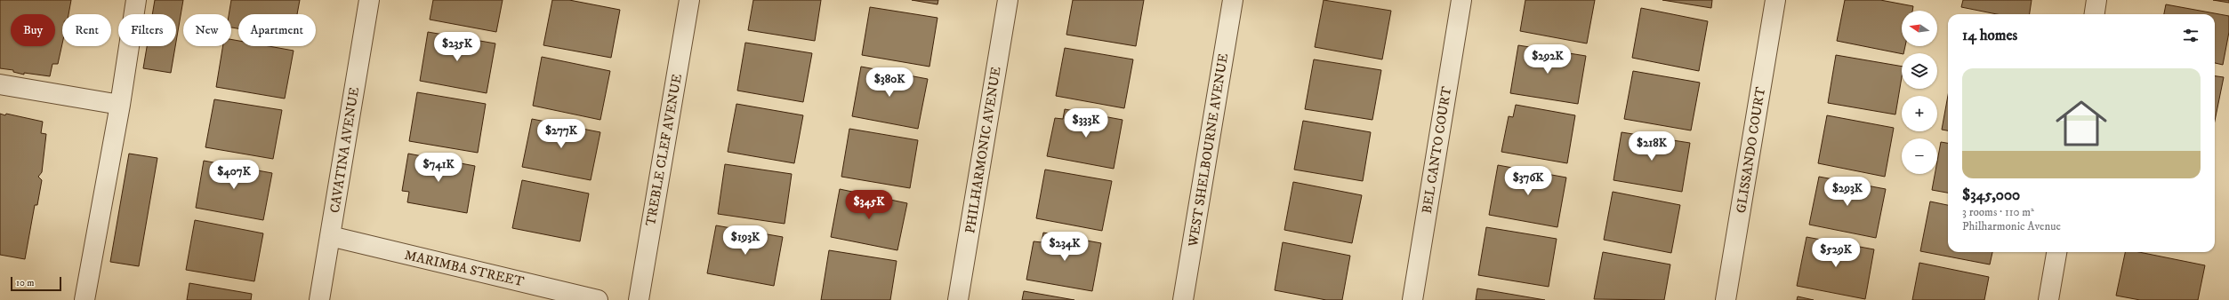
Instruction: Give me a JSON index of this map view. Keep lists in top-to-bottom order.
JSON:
{
  "streets": {
    "street": [
      "CAVATINA AVENUE",
      "TREBLE CLEF AVENUE",
      "PHILHARMONIC AVENUE",
      "WEST SHELBOURNE AVENUE",
      "BEL CANTO COURT",
      "GLISSANDO COURT",
      "MARIMBA STREET"
    ]
  },
  "crossings": [
    ["CAVATINA AVENUE", "MARIMBA STREET"]
  ],
  "scale_bar": "10 m",
  "north": "left",
  "page": {
    "map_buttons": ["+", "−"],
    "chip": [
      "Buy",
      "Rent",
      "Filters",
      "New",
      "Apartment"
    ],
    "heading": "14 homes",
    "price": [
      "$235K",
      "$292K",
      "$380K",
      "$333K",
      "$277K",
      "$218K",
      "$741K",
      "$407K",
      "$376K",
      "$293K",
      "$345K",
      "$193K",
      "$234K",
      "$529K"
    ],
    "list": [
      {
        "name": "$345,000",
        "note": "3 rooms · 110 m² · Philharmonic Avenue"
      }
    ],
    "scale": "10 m"
  }
}
